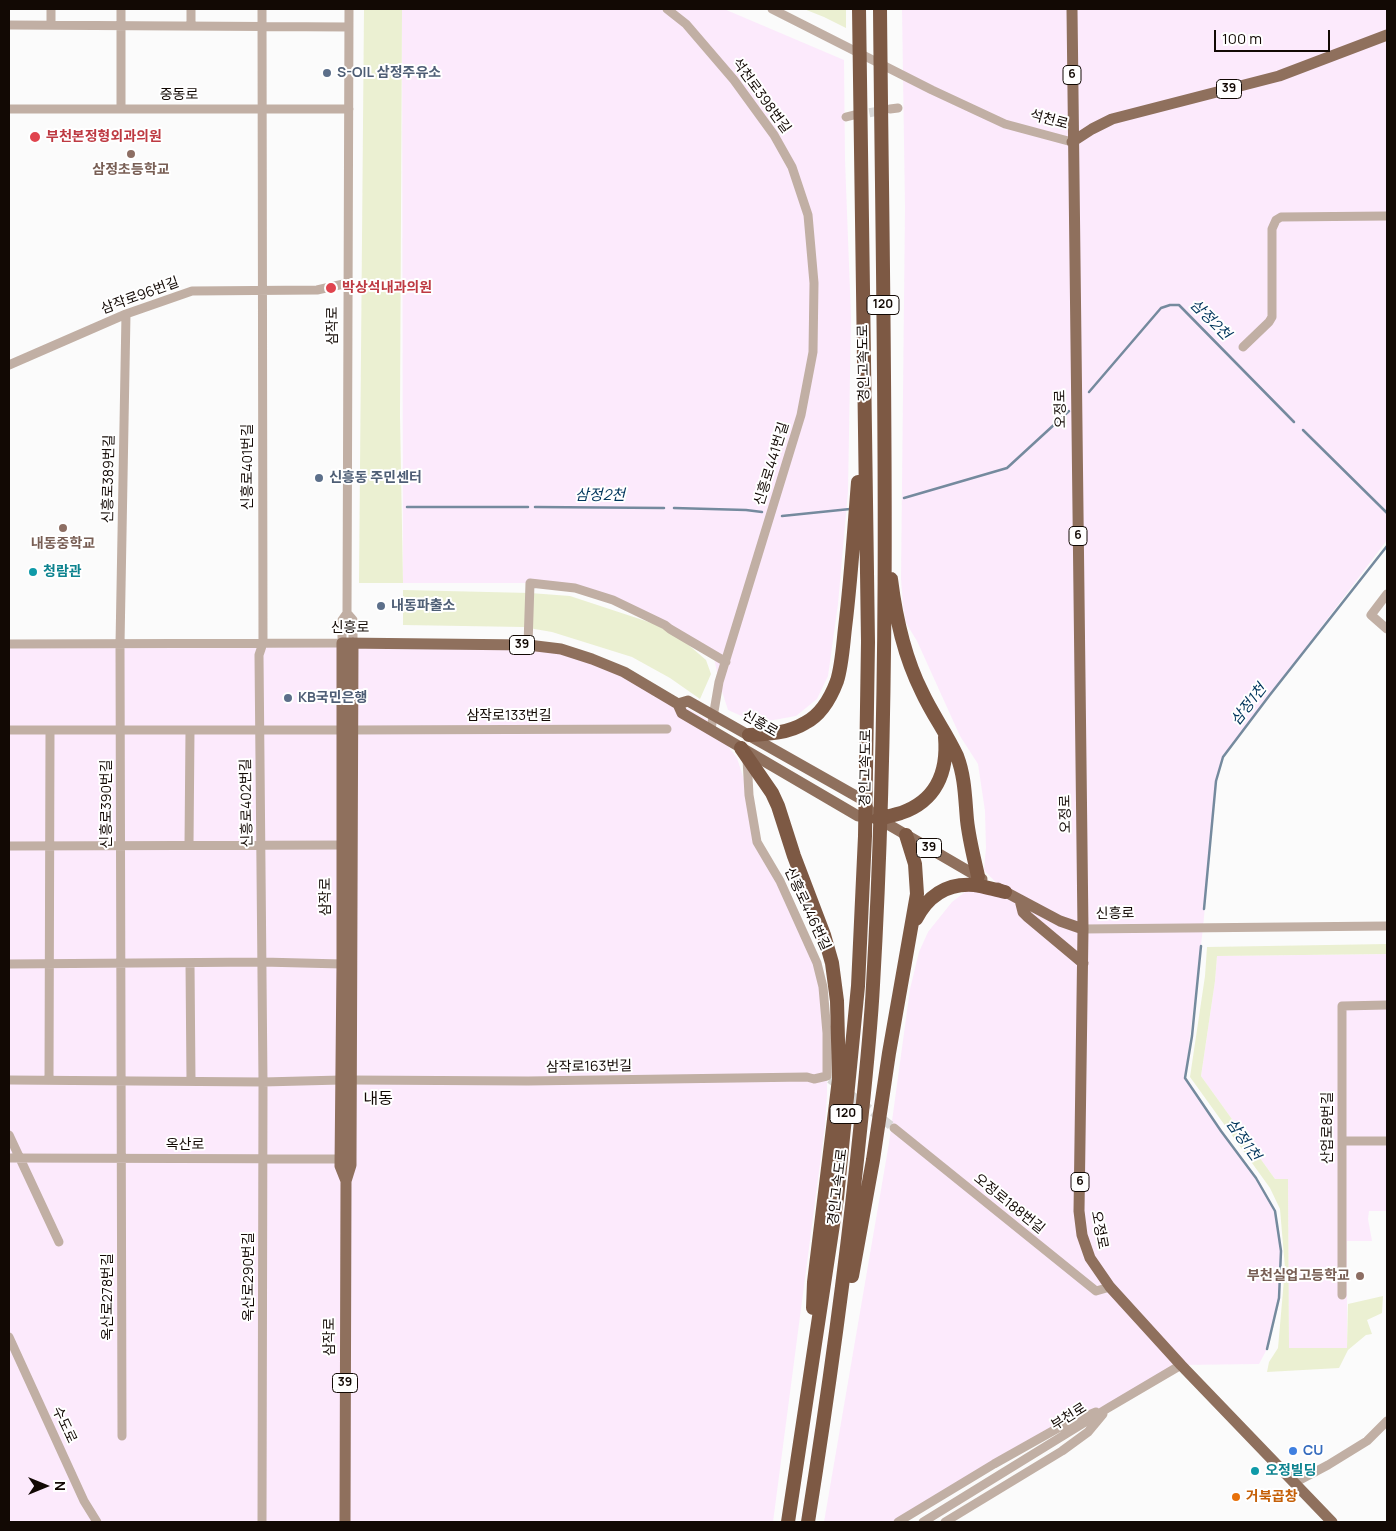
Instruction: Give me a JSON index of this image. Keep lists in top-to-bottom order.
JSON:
{
  "streets": {
    "highway": ["120", "경인고속도로"],
    "main road": [
      "6",
      "39",
      "석천로",
      "삼작로",
      "오정로",
      "신흥로"
    ],
    "street": [
      "중동로",
      "석천로398번길",
      "삼작로96번길",
      "신흥로441번길",
      "신흥로401번길",
      "신흥로389번길",
      "삼작로133번길",
      "신흥로402번길",
      "신흥로390번길",
      "신흥로446번길",
      "삼작로163번길",
      "산업로8번길",
      "옥산로",
      "오정로188번길",
      "옥산로290번길",
      "옥산로278번길",
      "부천로",
      "수도로"
    ]
  },
  "crossings": [
    ["중동로", "삼작로"],
    ["중동로", "신흥로401번길"],
    ["석천로398번길", "신흥로441번길"],
    ["석천로", "오정로"],
    ["삼작로96번길", "삼작로"],
    ["삼작로96번길", "신흥로401번길"],
    ["삼작로96번길", "신흥로389번길"],
    ["삼작로", "신흥로"],
    ["삼작로", "삼작로133번길"],
    ["삼작로", "삼작로163번길"],
    ["삼작로", "옥산로"],
    ["오정로", "신흥로"],
    ["오정로", "오정로188번길"],
    ["오정로", "부천로"],
    ["신흥로441번길", "신흥로"],
    ["신흥로401번길", "신흥로"],
    ["신흥로401번길", "신흥로402번길"],
    ["신흥로389번길", "신흥로"],
    ["신흥로389번길", "신흥로390번길"],
    ["신흥로", "신흥로402번길"],
    ["신흥로", "신흥로390번길"],
    ["신흥로", "신흥로446번길"],
    ["삼작로133번길", "신흥로402번길"],
    ["삼작로133번길", "신흥로390번길"],
    ["신흥로402번길", "삼작로163번길"],
    ["신흥로402번길", "옥산로290번길"],
    ["신흥로390번길", "삼작로163번길"],
    ["신흥로390번길", "옥산로278번길"],
    ["신흥로446번길", "삼작로163번길"],
    ["삼작로163번길", "옥산로290번길"],
    ["삼작로163번길", "옥산로278번길"],
    ["옥산로", "옥산로290번길"],
    ["옥산로", "옥산로278번길"]
  ],
  "districts": ["내동"],
  "water": ["삼정2천", "삼정1천"],
  "places": [
    "S-OIL 삼정주유소",
    "부천본정형외과의원",
    "삼정초등학교",
    "박상석내과의원",
    "신흥동 주민센터",
    "내동중학교",
    "청람관",
    "내동파출소",
    "KB국민은행",
    "부천실업고등학교",
    "CU",
    "오정빌딩",
    "거북곱창"
  ],
  "scale_bar": "100 m",
  "north": "right"
}
